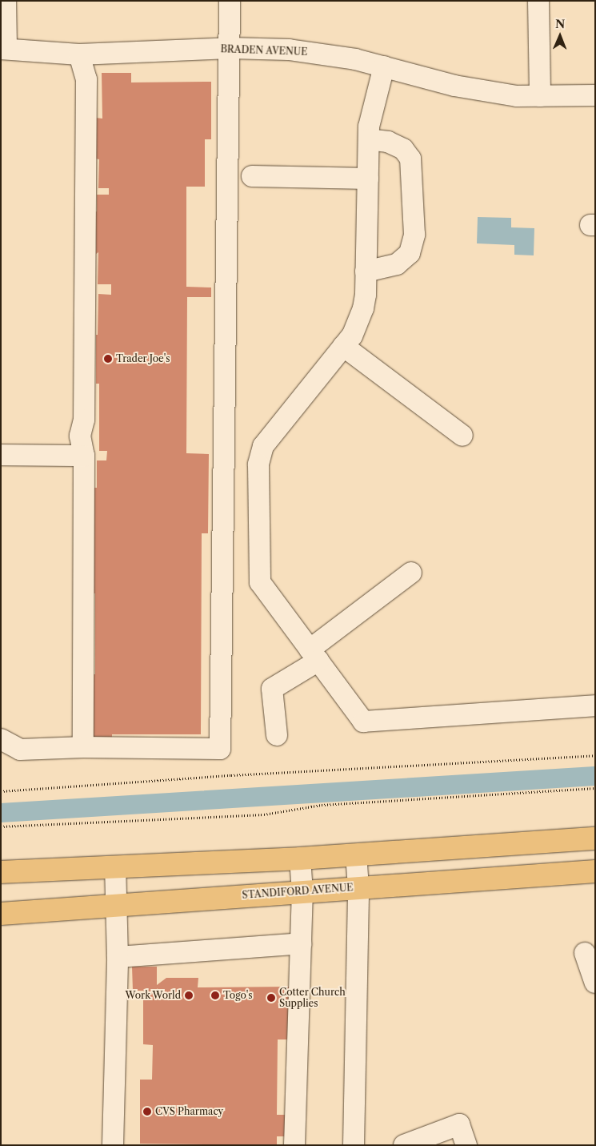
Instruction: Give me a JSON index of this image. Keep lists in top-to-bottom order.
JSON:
{
  "streets": {
    "main road": ["STANDIFORD AVENUE"],
    "street": ["BRADEN AVENUE"]
  },
  "places": [
    "Trader Joe's",
    "Work World",
    "Togo's",
    "Cotter Church Supplies",
    "CVS Pharmacy"
  ],
  "north": "top"
}
